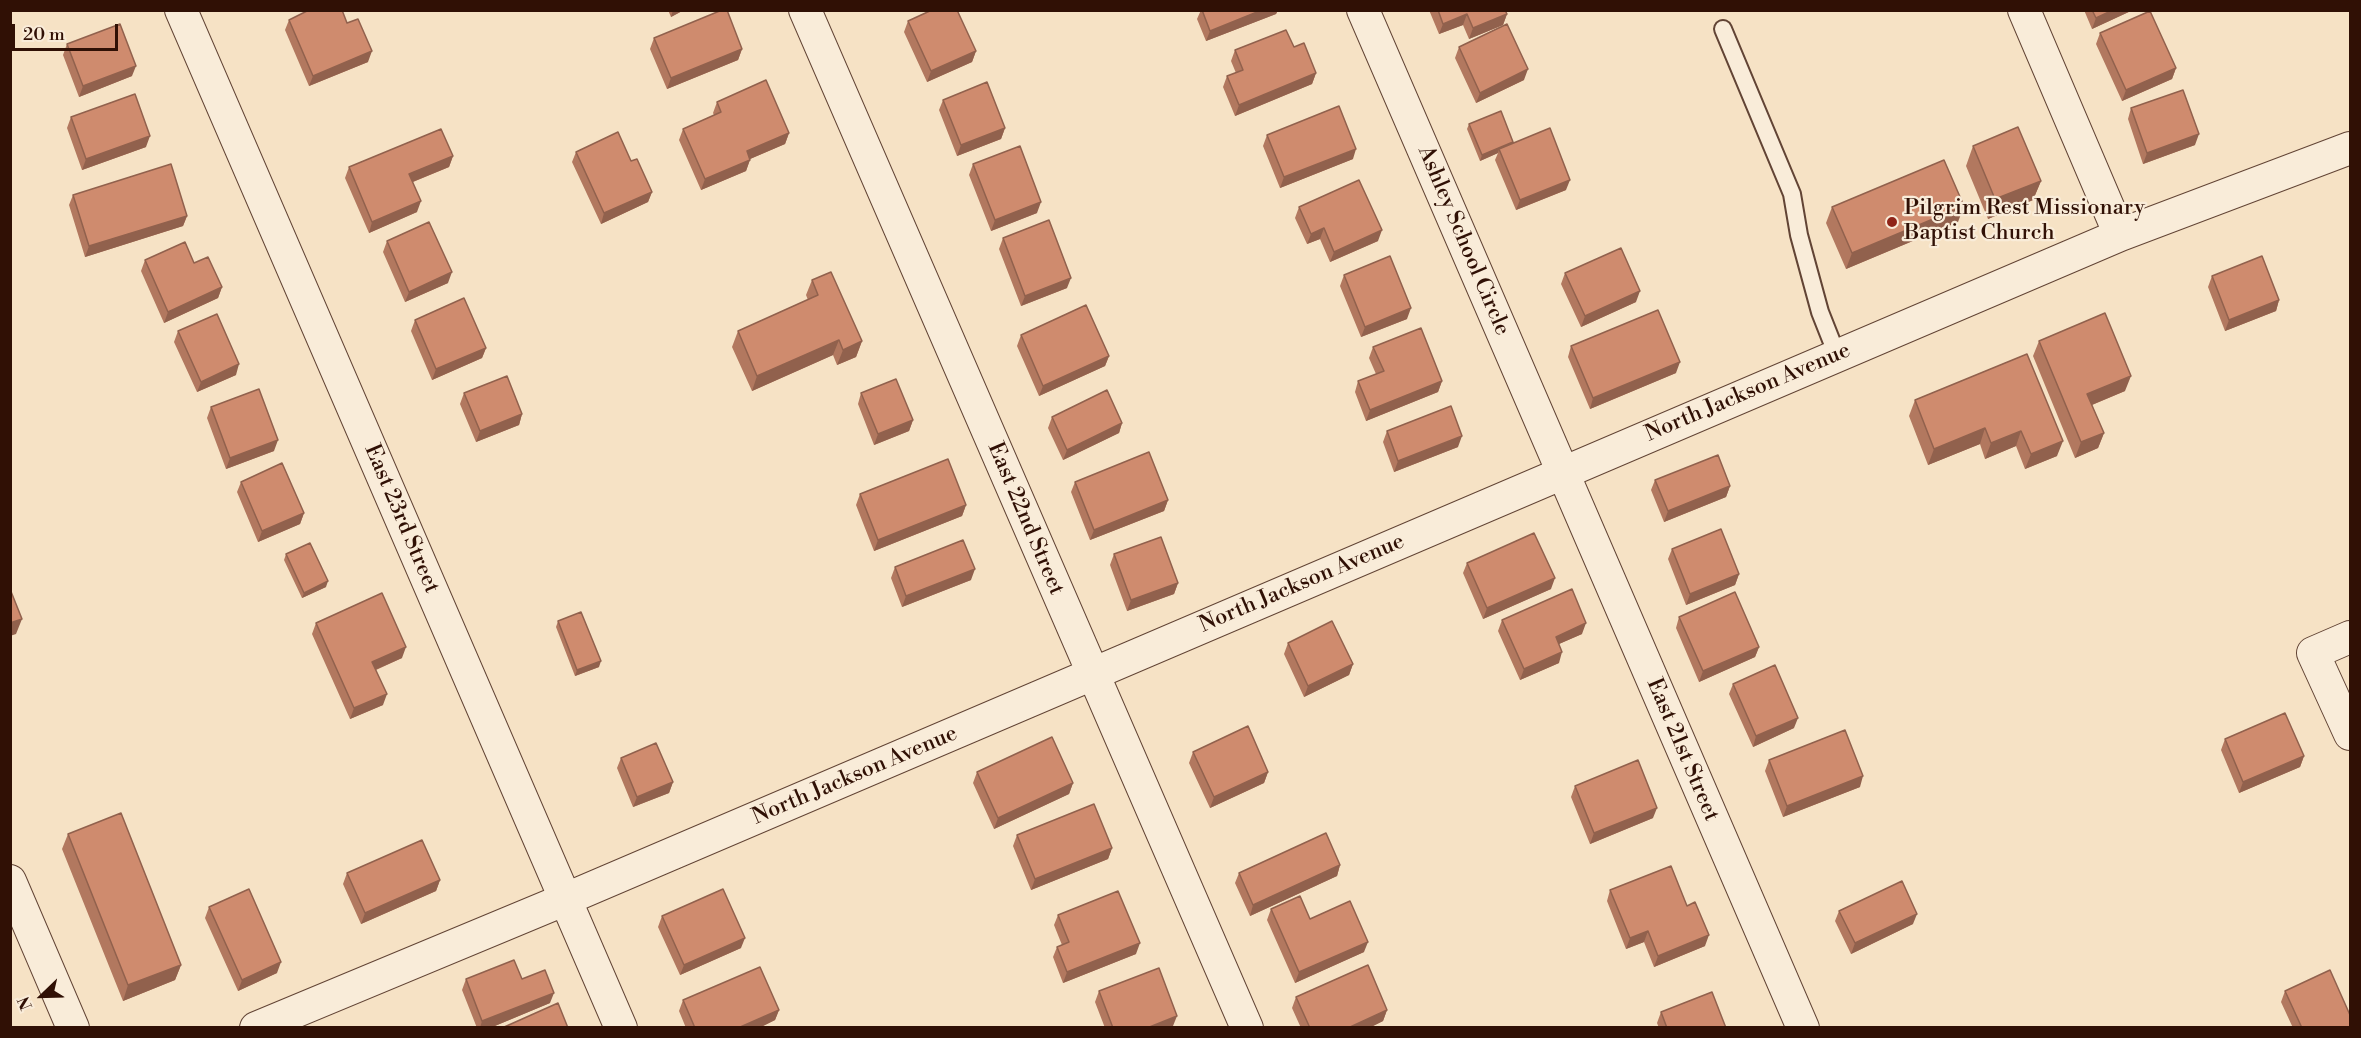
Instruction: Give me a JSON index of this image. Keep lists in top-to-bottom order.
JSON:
{
  "streets": {
    "street": [
      "Ashley School Circle",
      "North Jackson Avenue",
      "East 23rd Street",
      "East 22nd Street",
      "East 21st Street"
    ]
  },
  "crossings": [
    ["Ashley School Circle", "North Jackson Avenue"],
    ["Ashley School Circle", "East 21st Street"],
    ["North Jackson Avenue", "East 23rd Street"],
    ["North Jackson Avenue", "East 22nd Street"],
    ["North Jackson Avenue", "East 21st Street"]
  ],
  "places": ["Pilgrim Rest Missionary Baptist Church"],
  "scale_bar": "20 m",
  "north": "bottom left"
}
